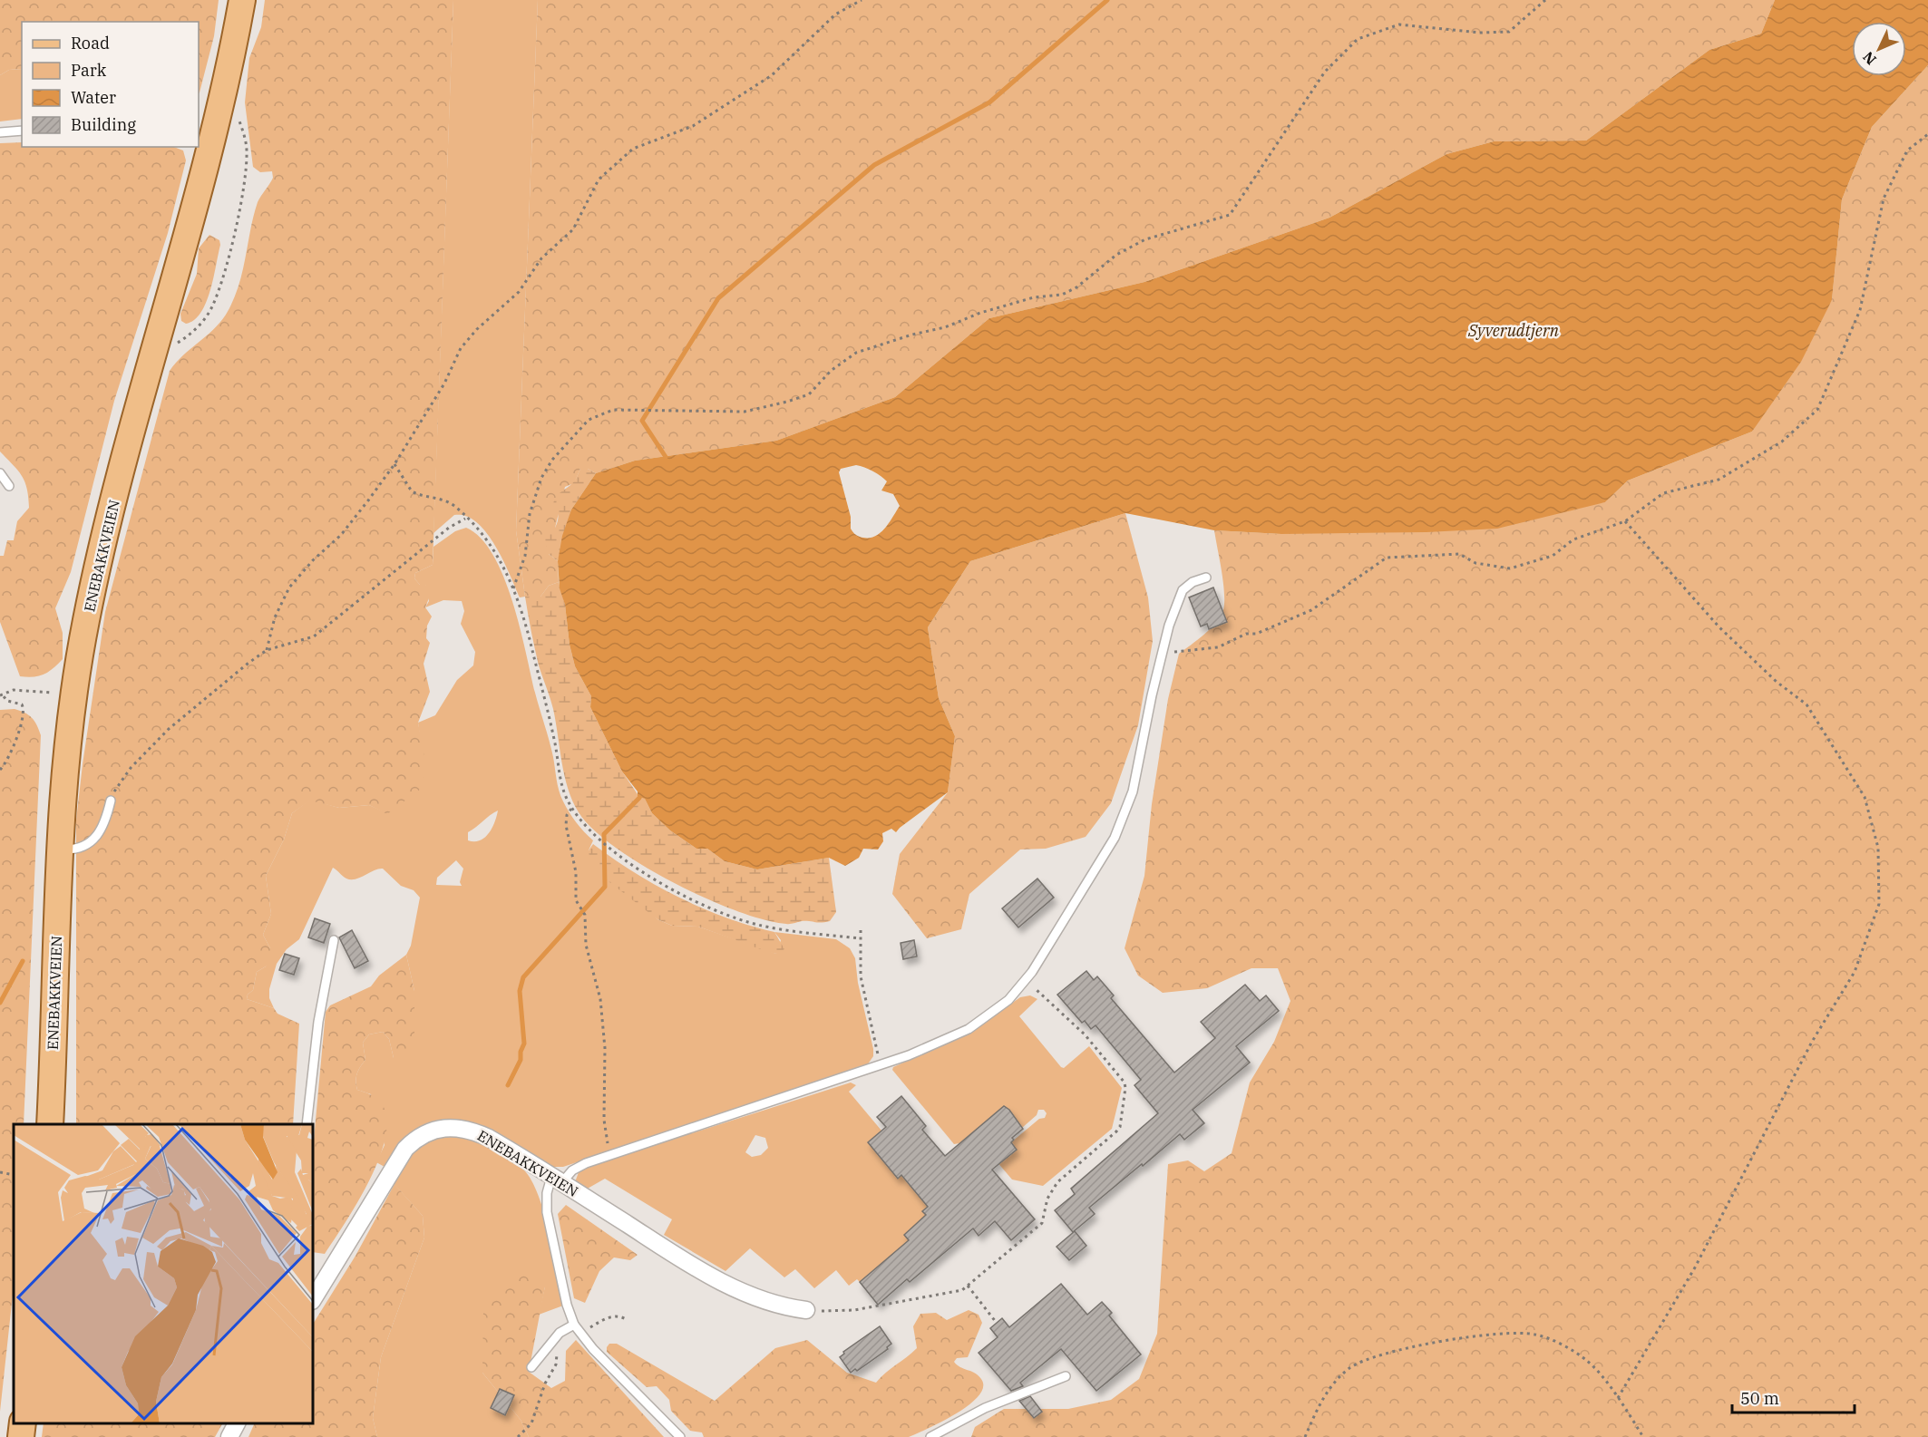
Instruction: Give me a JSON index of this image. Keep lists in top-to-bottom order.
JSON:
{
  "streets": {
    "main road": ["ENEBAKKVEIEN"]
  },
  "water": ["Syverudtjern"],
  "legend": [
    "Road",
    "Park",
    "Water",
    "Building"
  ],
  "scale_bar": "50 m",
  "north": "bottom left"
}
